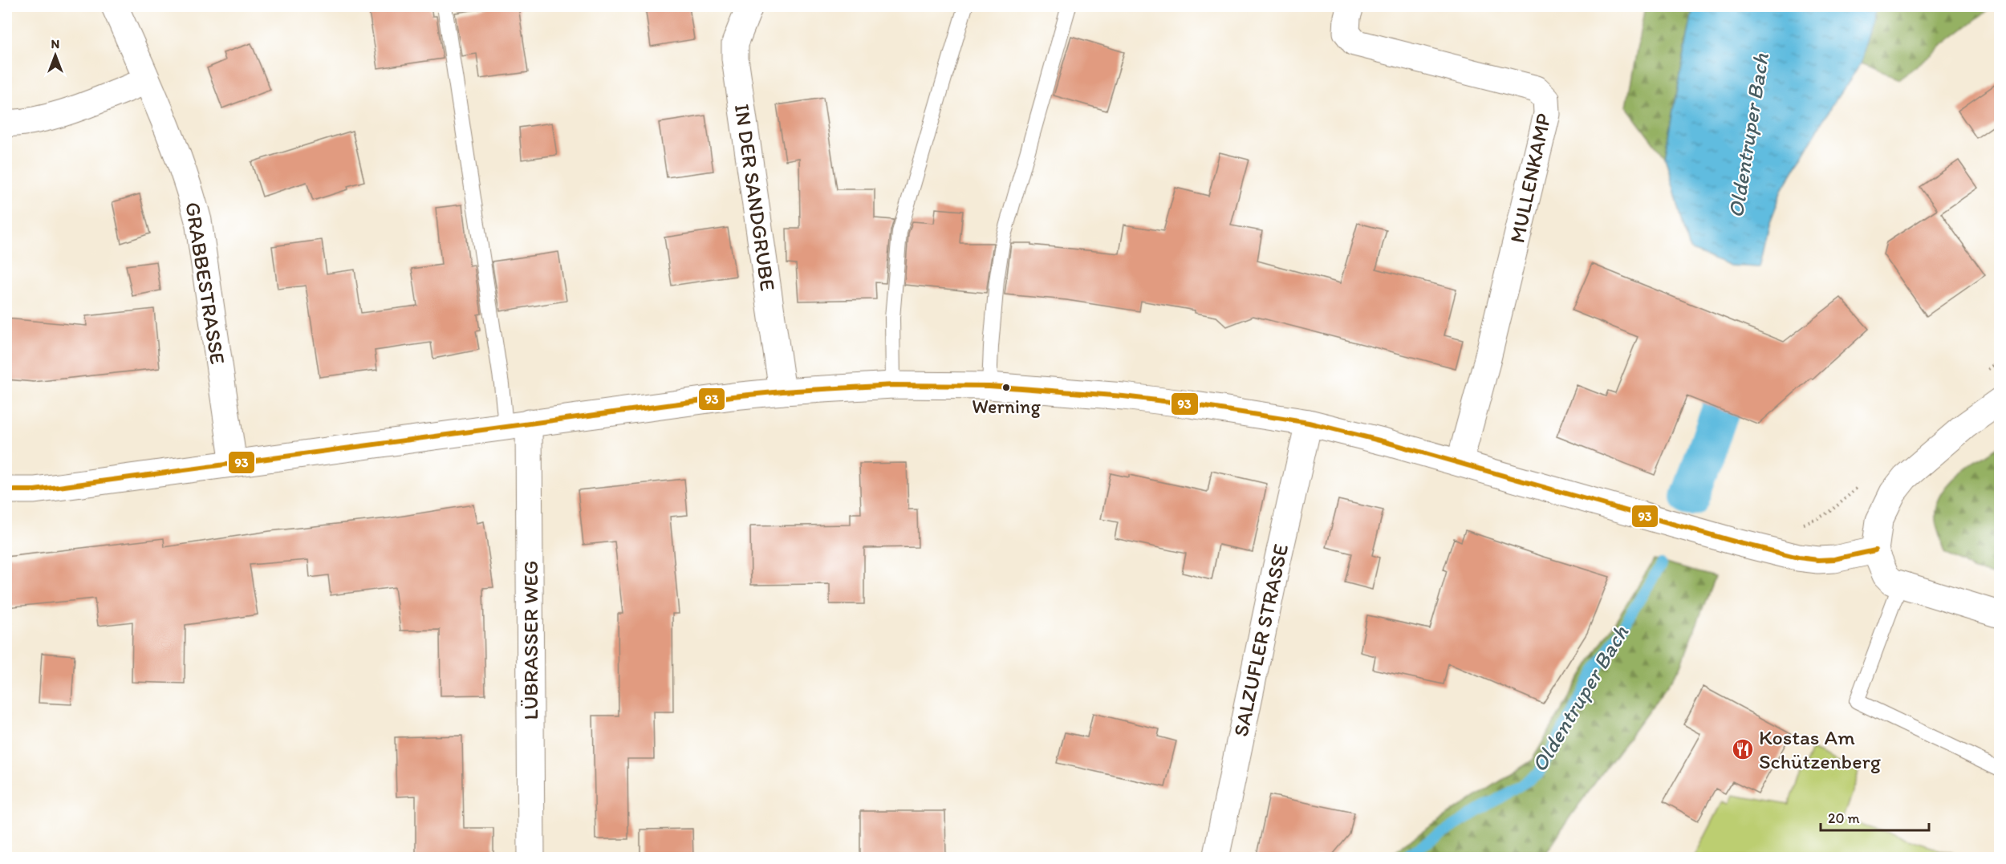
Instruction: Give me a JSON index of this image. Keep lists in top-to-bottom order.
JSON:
{
  "streets": {
    "street": [
      "MULLENKAMP",
      "IN DER SANDGRUBE",
      "GRABBESTRASSE",
      "LÜBRASSER WEG",
      "SALZUFLER STRASSE"
    ]
  },
  "water": ["Oldentruper Bach"],
  "places": {
    "other": ["Werning"],
    "restaurant": ["Kostas Am Schützenberg"]
  },
  "lines": ["transit line 93"],
  "scale_bar": "20 m",
  "north": "top"
}
